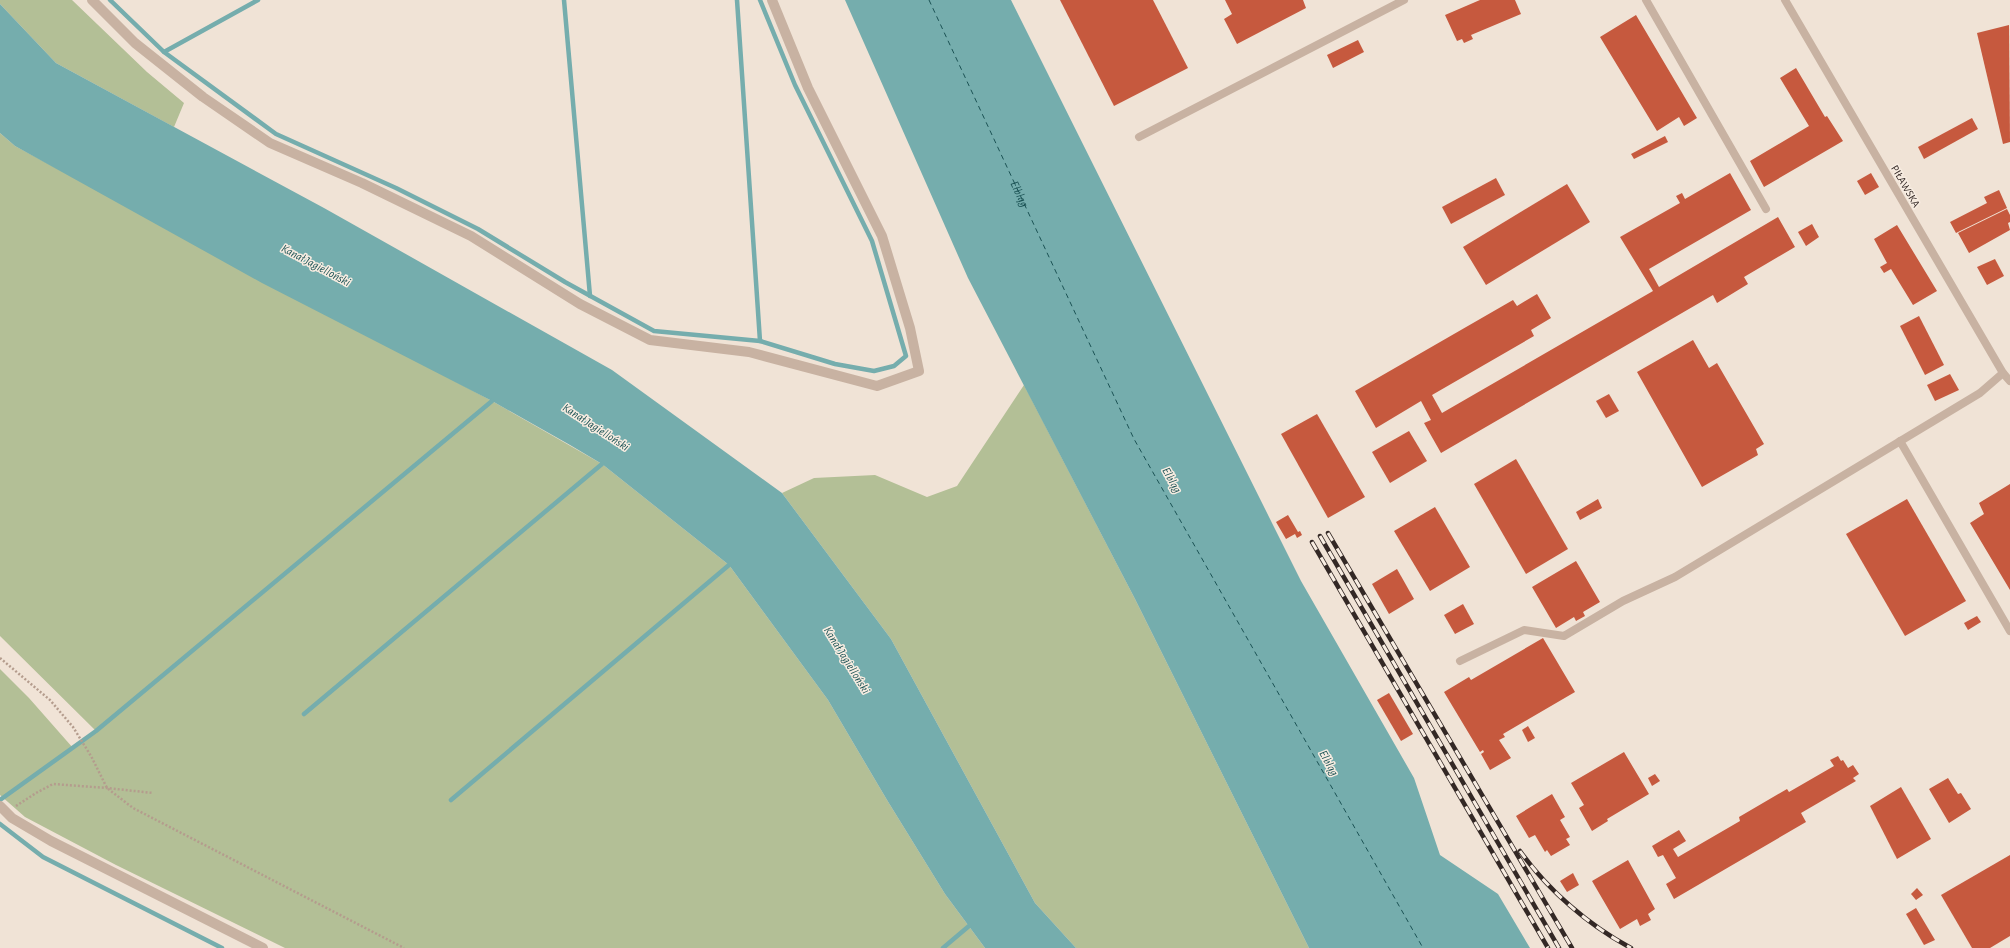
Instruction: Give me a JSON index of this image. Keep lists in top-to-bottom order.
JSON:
{
  "streets": {
    "lane": ["PIŁAWSKA"]
  },
  "water": ["Elbląg", "Kanał Jagielloński"]
}
